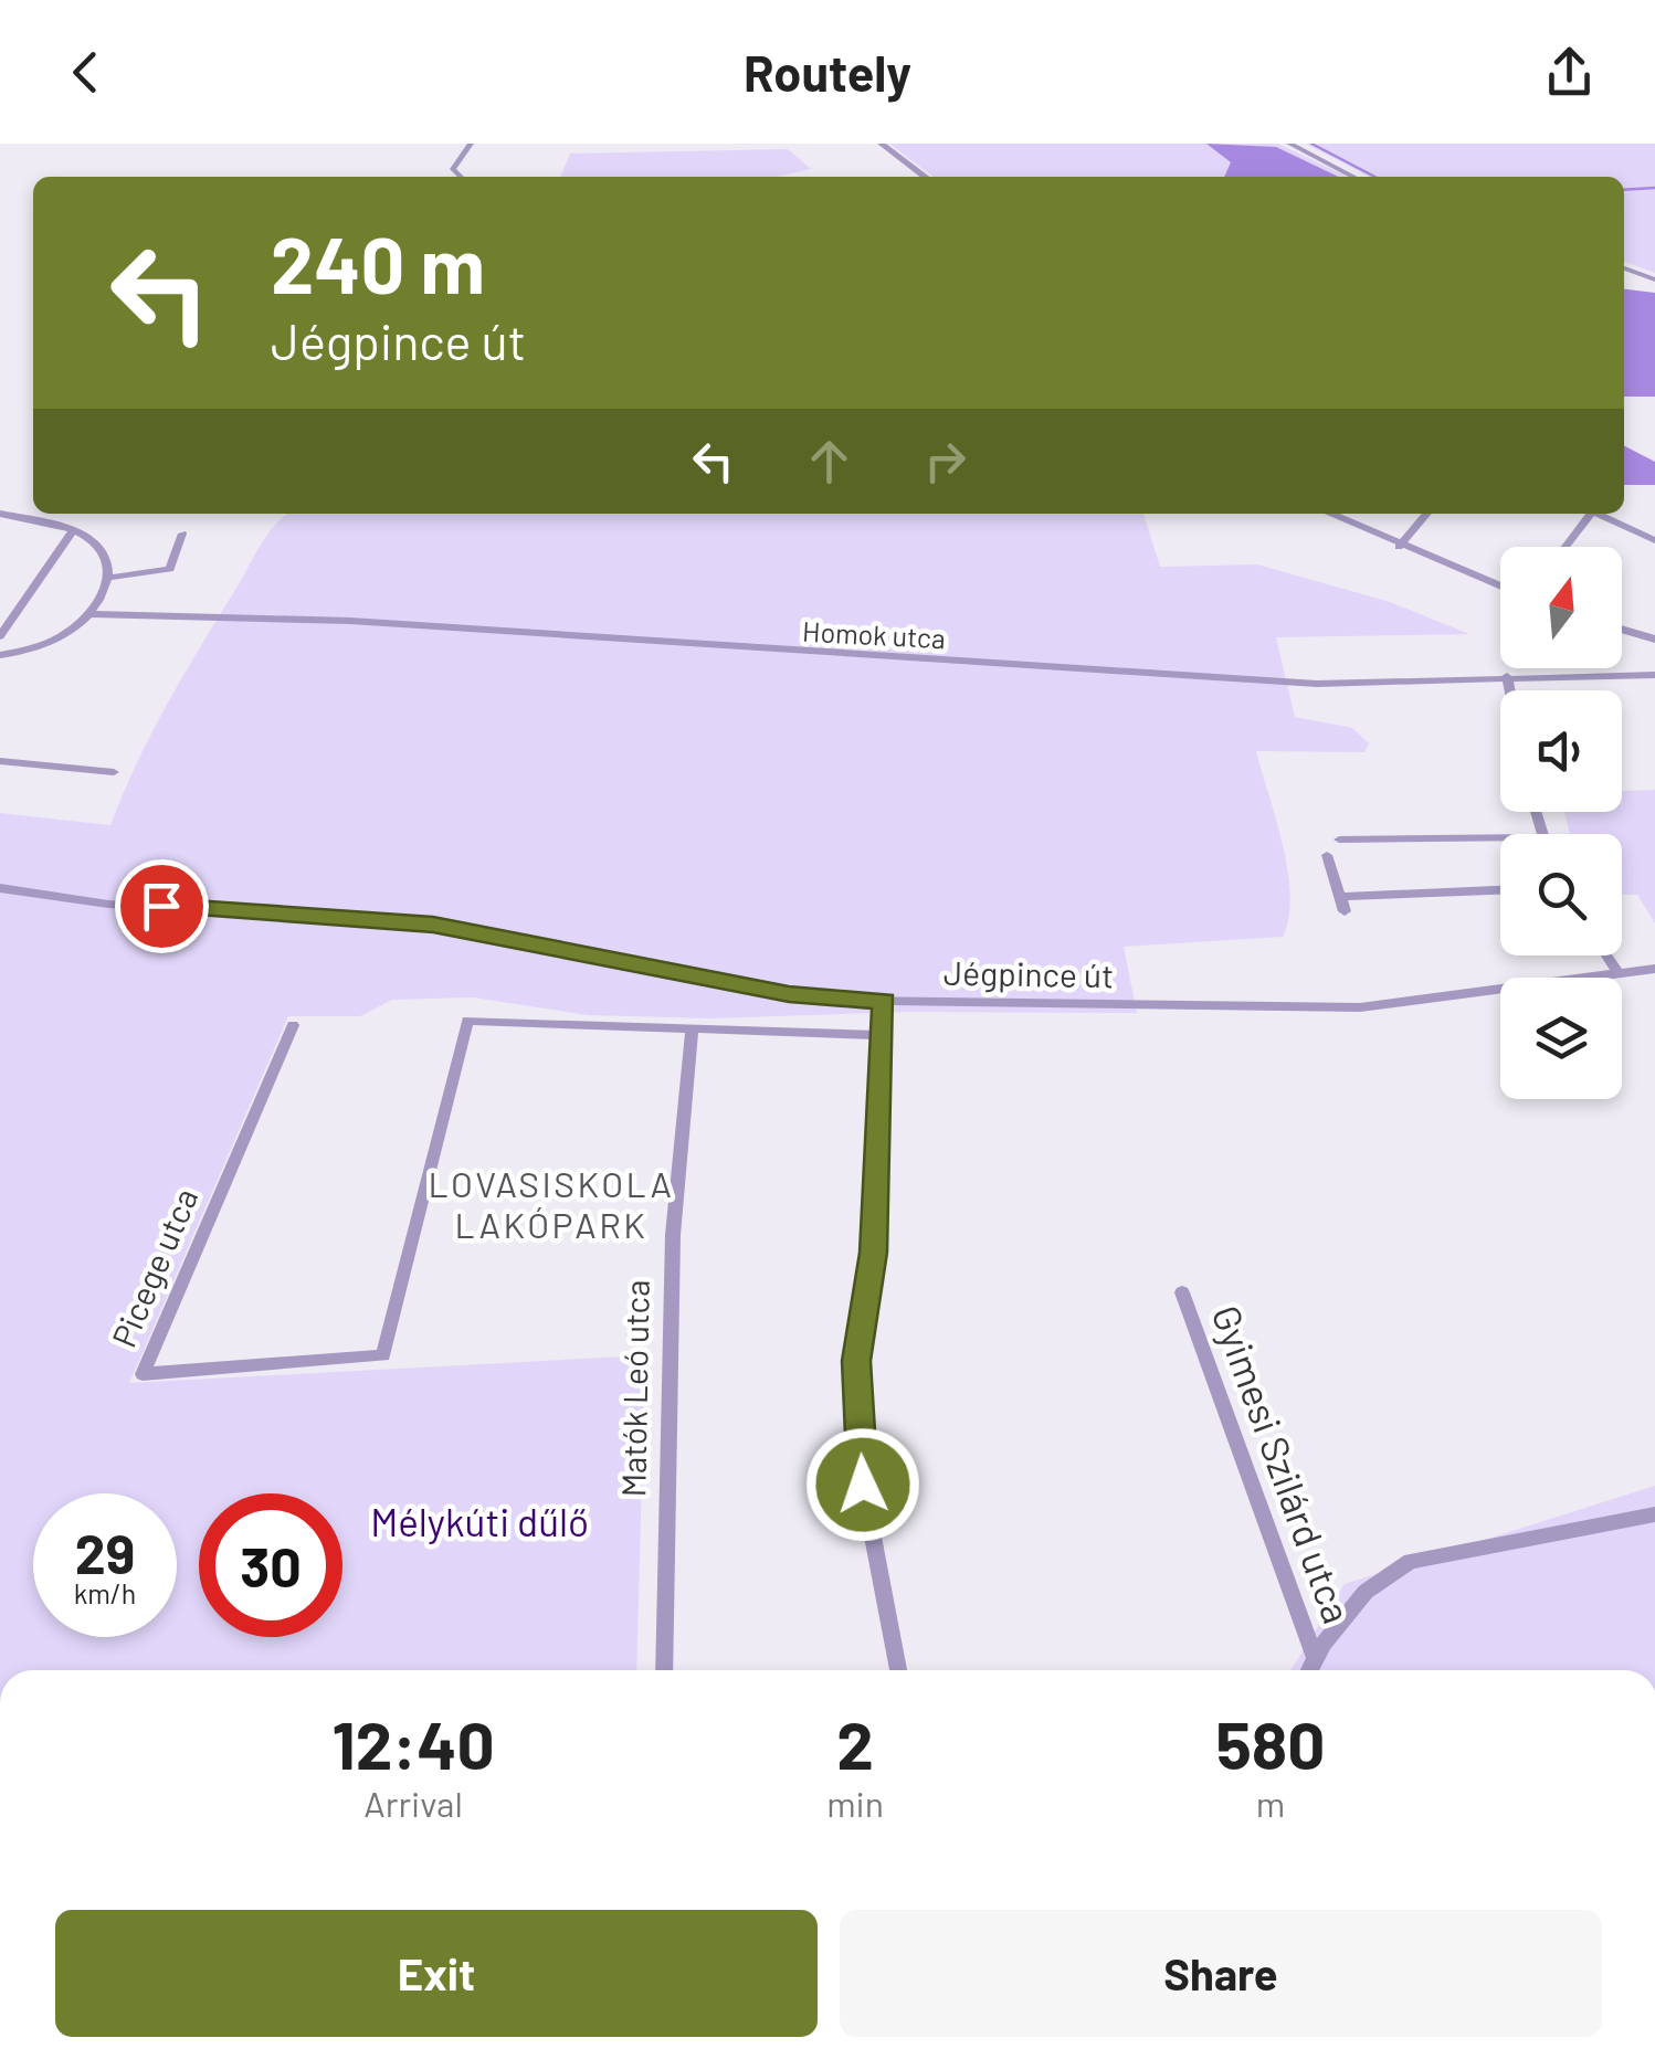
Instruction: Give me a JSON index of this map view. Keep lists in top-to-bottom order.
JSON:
{
  "streets": {
    "street": [
      "Homok utca",
      "Jégpince út",
      "Picege utca",
      "Matók Leó utca",
      "Gyimesi Szilárd utca"
    ]
  },
  "crossings": [
    ["Picege utca", "Matók Leó utca"]
  ],
  "districts": ["LOVASISKOLA LAKÓPARK"],
  "parks": ["Mélykúti dűlő"],
  "north": "top",
  "page": {
    "header": "Routely",
    "turn": ["240 m", "Jégpince út"],
    "speed": "29 km/h",
    "limit": "30",
    "eta": [
      "12:40",
      "Arrival",
      "2",
      "min",
      "580",
      "m"
    ],
    "buttons": ["Exit", "Share"]
  }
}
